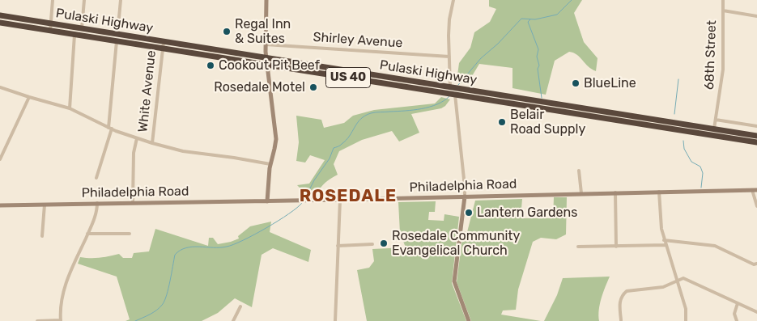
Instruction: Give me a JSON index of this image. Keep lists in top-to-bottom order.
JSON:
{
  "streets": {
    "highway": ["Pulaski Highway", "US 40"],
    "main road": ["Philadelphia Road"],
    "street": ["Shirley Avenue", "68th Street", "White Avenue"]
  },
  "crossings": [
    ["Pulaski Highway", "68th Street"],
    ["Pulaski Highway", "White Avenue"]
  ],
  "districts": ["ROSEDALE"],
  "places": [
    "Regal Inn & Suites",
    "Cookout Pit Beef",
    "BlueLine",
    "Rosedale Motel",
    "Belair Road Supply",
    "Lantern Gardens",
    "Rosedale Community Evangelical Church"
  ]
}
